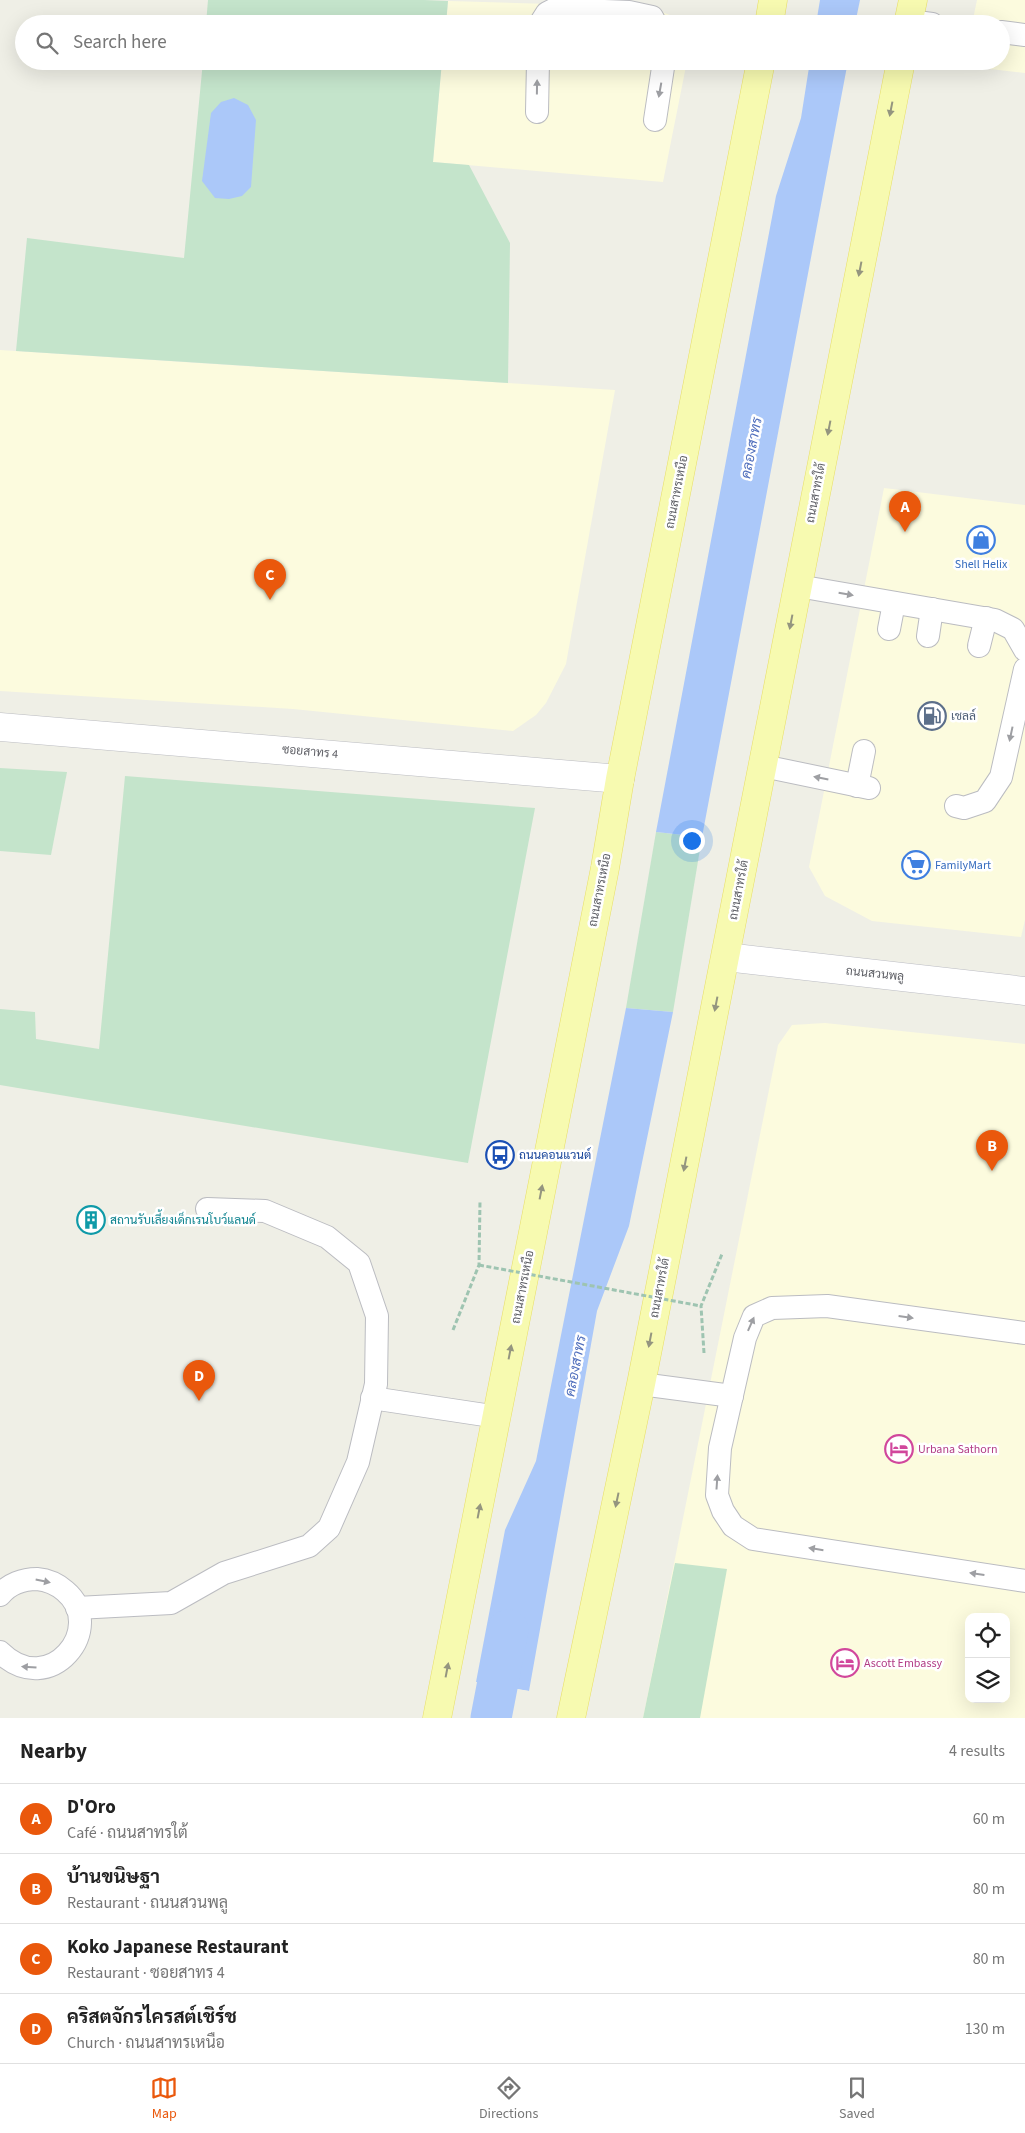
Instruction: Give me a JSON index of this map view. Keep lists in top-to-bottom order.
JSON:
{
  "streets": {
    "main road": ["ถนนสาทรเหนือ", "ถนนสาทรใต้"],
    "street": ["ซอยสาทร 4", "ถนนสวนพลู"]
  },
  "crossings": [
    ["ถนนสาทรเหนือ", "ซอยสาทร 4"],
    ["ถนนสาทรใต้", "ถนนสวนพลู"]
  ],
  "one_way": ["ถนนสาทรเหนือ", "ถนนสาทรใต้"],
  "water": ["คลองสาทร"],
  "places": {
    "shop": ["Shell Helix"],
    "fuel station": ["เชลล์"],
    "supermarket": ["FamilyMart"],
    "bus stop": ["ถนนคอนแวนต์"],
    "building": ["สถานรับเลี้ยงเด็กเรนโบว์แลนด์"],
    "hotel": ["Urbana Sathorn", "Ascott Embassy"]
  },
  "page": {
    "search": "Search here",
    "pins": [
      "A",
      "C",
      "B",
      "D"
    ],
    "heading": ["Nearby", "4 results"],
    "list": [
      {
        "mark": "A",
        "name": "D'Oro",
        "note": "Café · ถนนสาทรใต้",
        "value": "60 m"
      },
      {
        "mark": "B",
        "name": "บ้านขนิษฐา",
        "note": "Restaurant · ถนนสวนพลู",
        "value": "80 m"
      },
      {
        "mark": "C",
        "name": "Koko Japanese Restaurant",
        "note": "Restaurant · ซอยสาทร 4",
        "value": "80 m"
      },
      {
        "mark": "D",
        "name": "คริสตจักรไครสต์เชิร์ช",
        "note": "Church · ถนนสาทรเหนือ",
        "value": "130 m"
      }
    ],
    "nav": ["Map", "Directions", "Saved"]
  }
}
